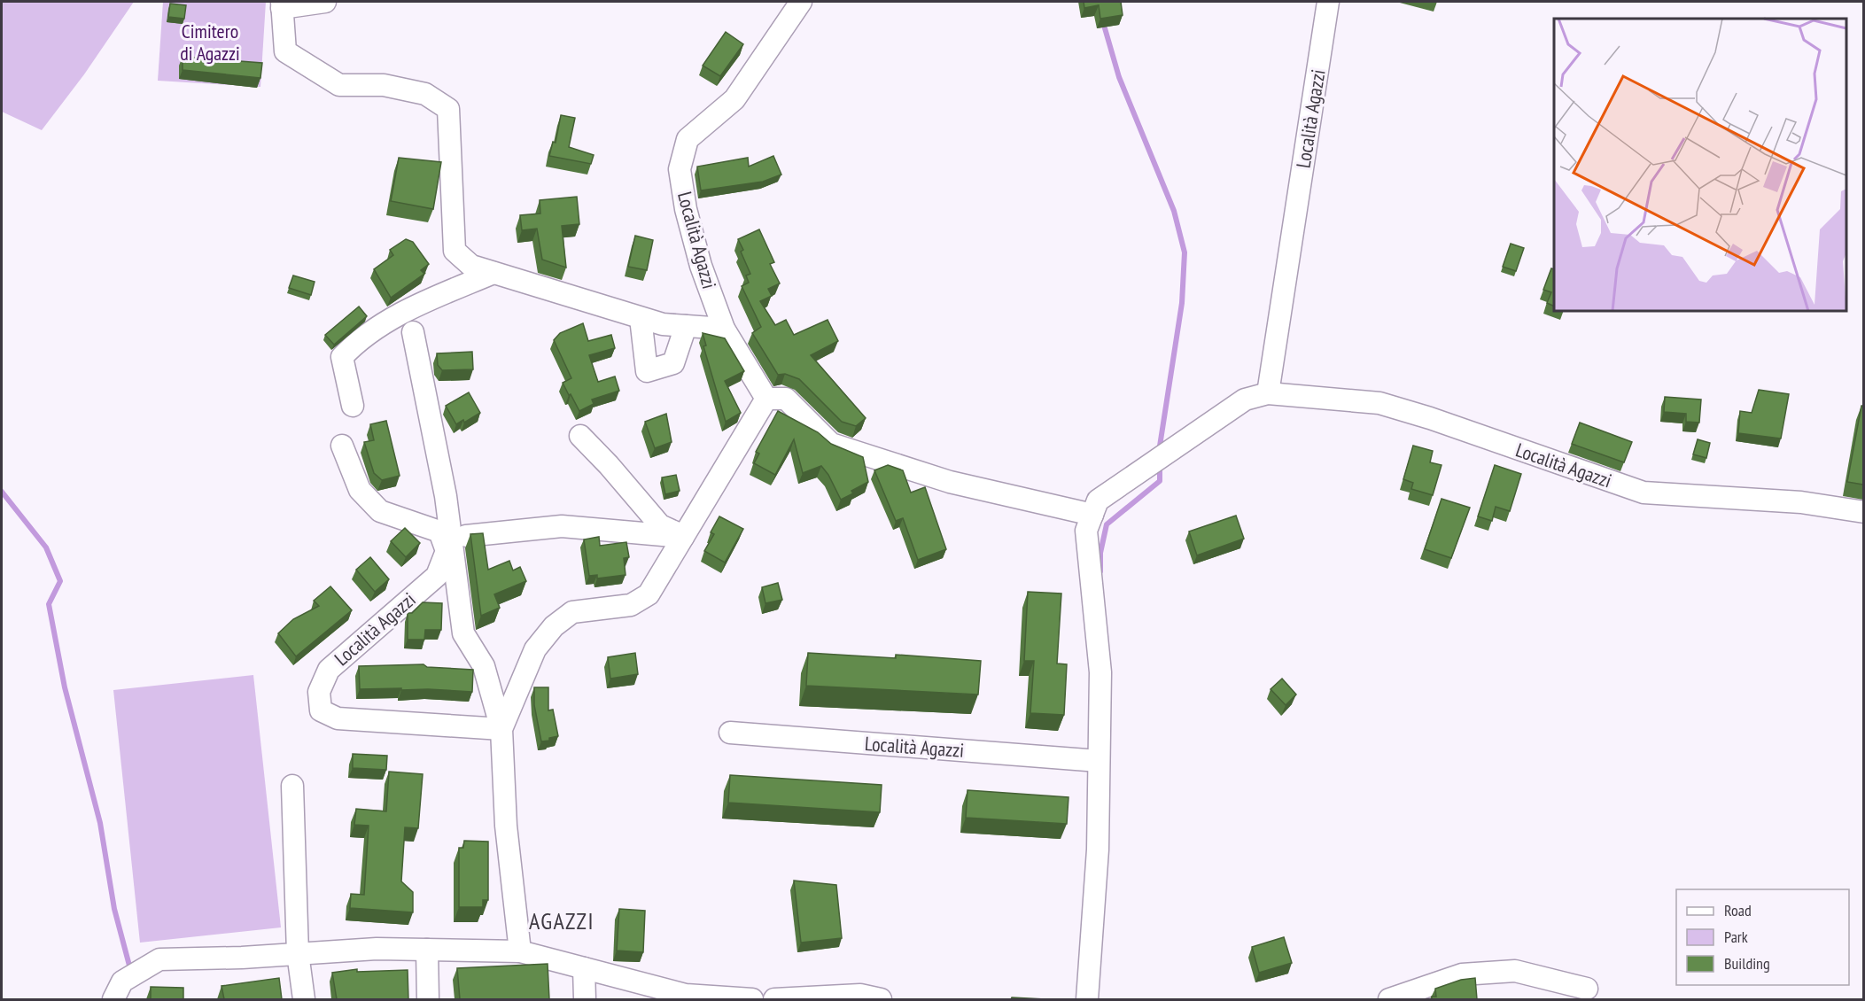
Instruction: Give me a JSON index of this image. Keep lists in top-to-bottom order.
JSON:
{
  "streets": {
    "street": ["Località Agazzi"]
  },
  "districts": ["AGAZZI"],
  "parks": ["Cimitero di Agazzi"],
  "legend": ["Road", "Park", "Building"]
}
